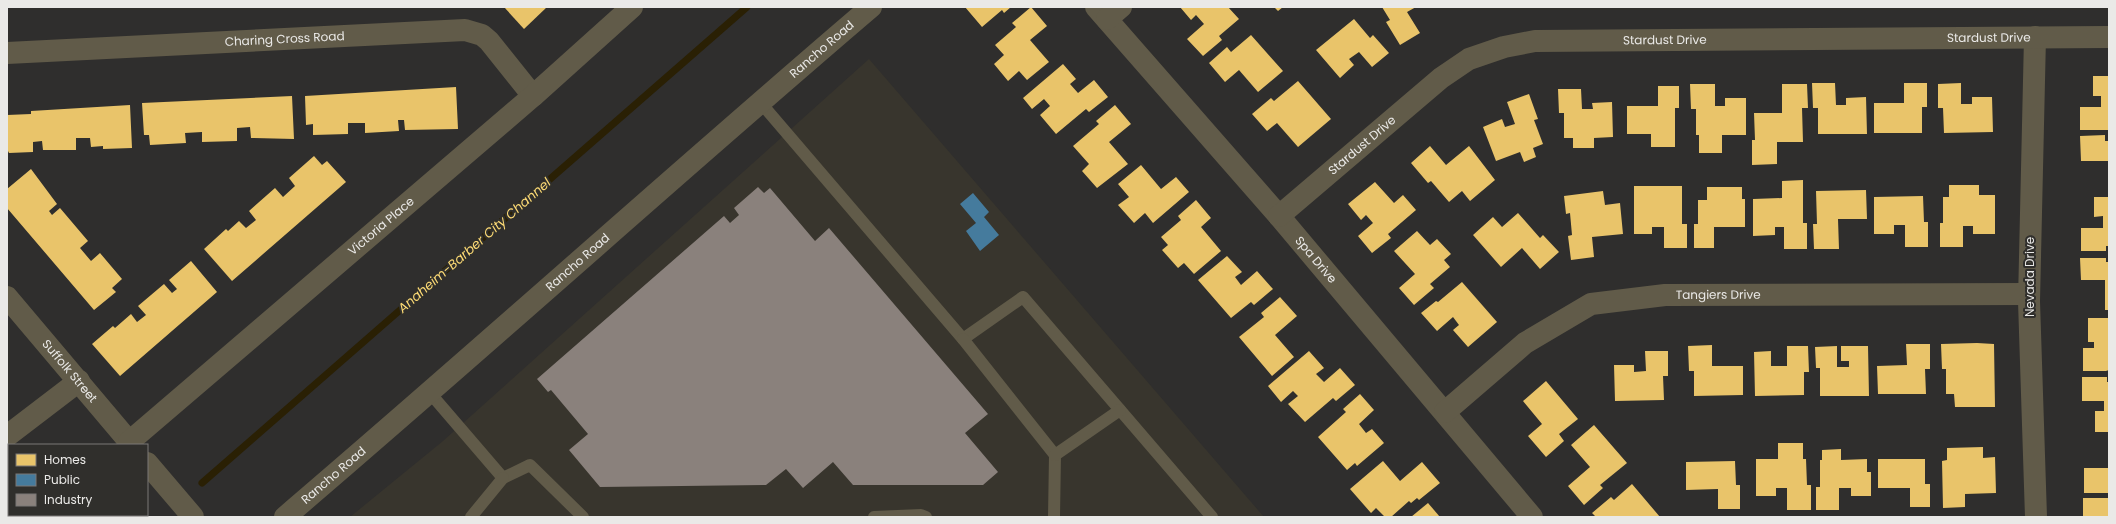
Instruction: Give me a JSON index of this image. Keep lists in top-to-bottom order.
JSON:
{
  "streets": {
    "street": [
      "Stardust Drive",
      "Charing Cross Road",
      "Rancho Road",
      "Victoria Place",
      "Spa Drive",
      "Nevada Drive",
      "Tangiers Drive",
      "Suffolk Street"
    ]
  },
  "crossings": [
    ["Stardust Drive", "Spa Drive"],
    ["Stardust Drive", "Nevada Drive"],
    ["Charing Cross Road", "Victoria Place"],
    ["Victoria Place", "Suffolk Street"],
    ["Spa Drive", "Tangiers Drive"],
    ["Nevada Drive", "Tangiers Drive"]
  ],
  "water": ["Anaheim-Barber City Channel"],
  "legend": ["Homes", "Public", "Industry"]
}
